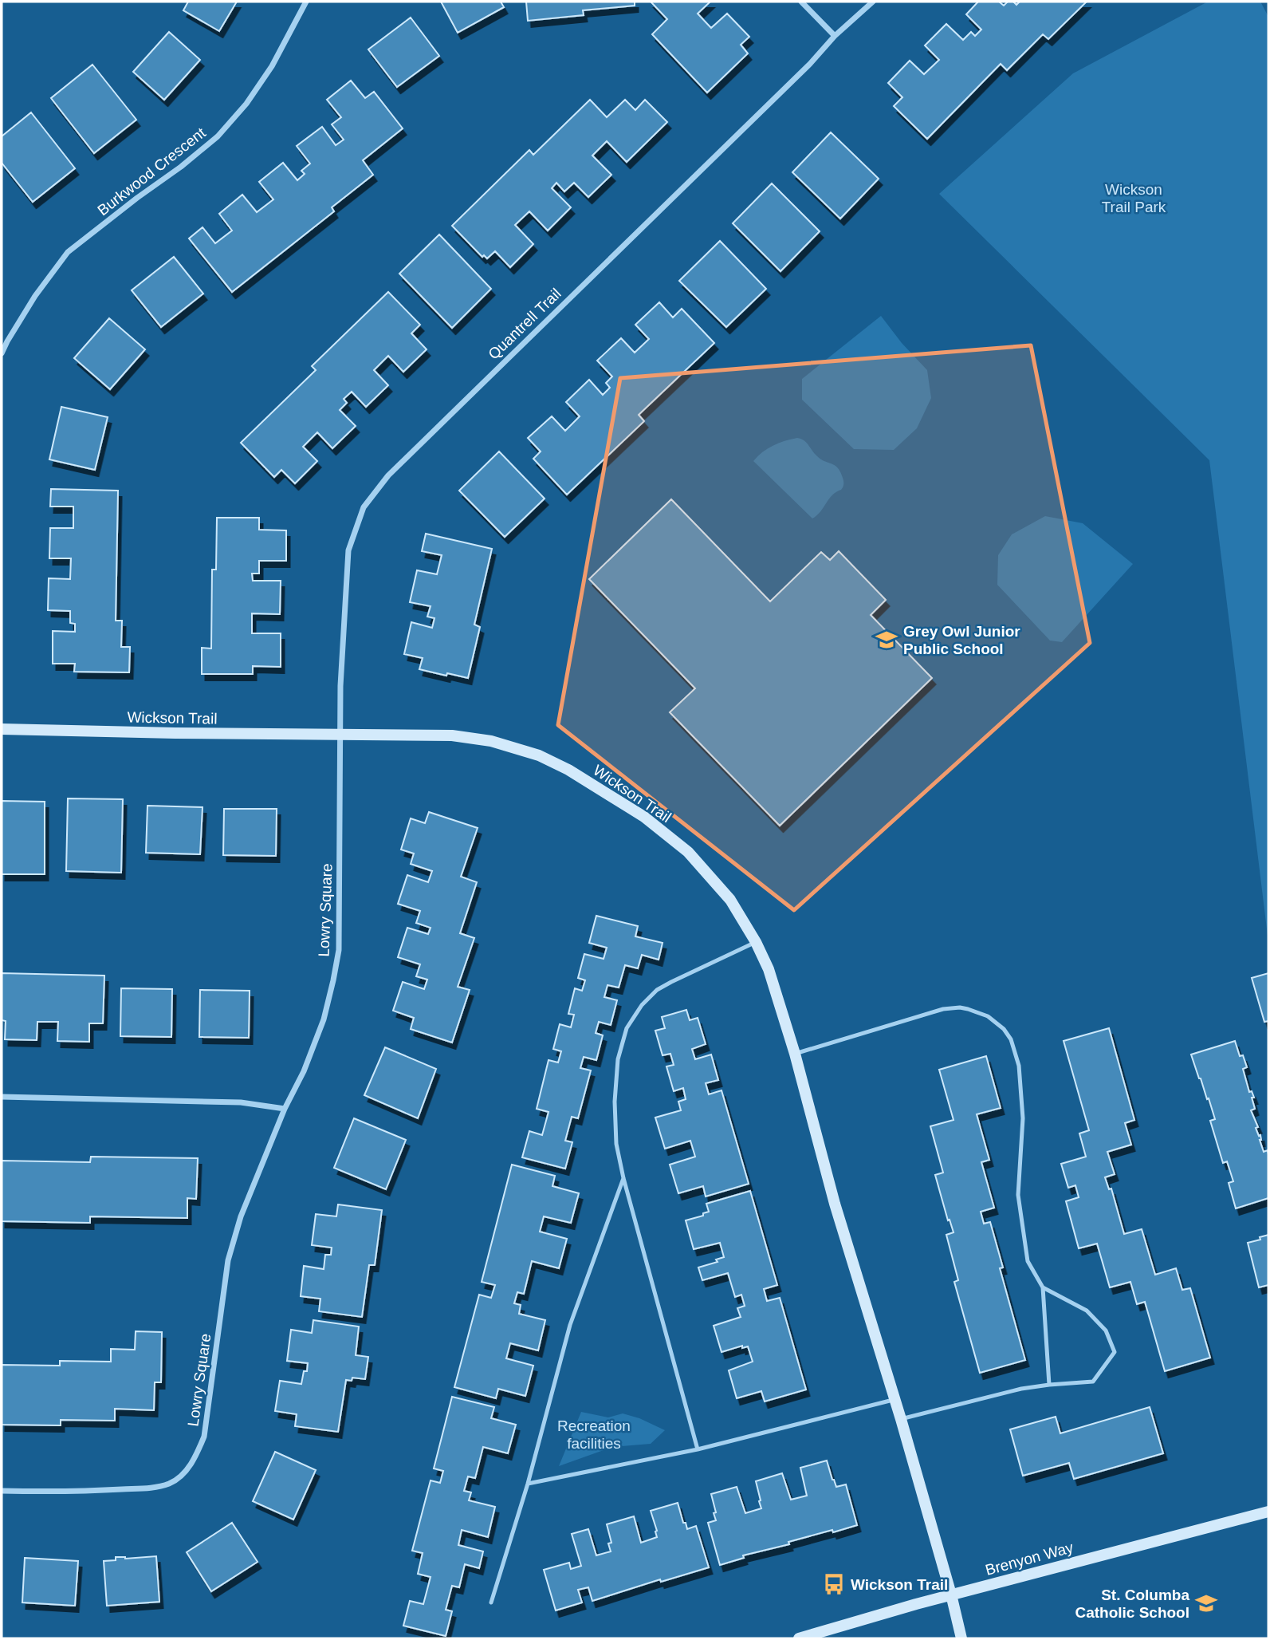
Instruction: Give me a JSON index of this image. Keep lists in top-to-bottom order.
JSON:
{
  "streets": {
    "street": [
      "Burkwood Crescent",
      "Quantrell Trail",
      "Wickson Trail",
      "Lowry Square",
      "Brenyon Way"
    ]
  },
  "crossings": [
    ["Quantrell Trail", "Wickson Trail"],
    ["Quantrell Trail", "Lowry Square"],
    ["Wickson Trail", "Lowry Square"],
    ["Wickson Trail", "Brenyon Way"]
  ],
  "parks": ["Wickson Trail Park", "Recreation facilities"],
  "places": {
    "school or university": ["Grey Owl Junior Public School", "St. Columba Catholic School"],
    "bus stop": ["Wickson Trail"]
  }
}
